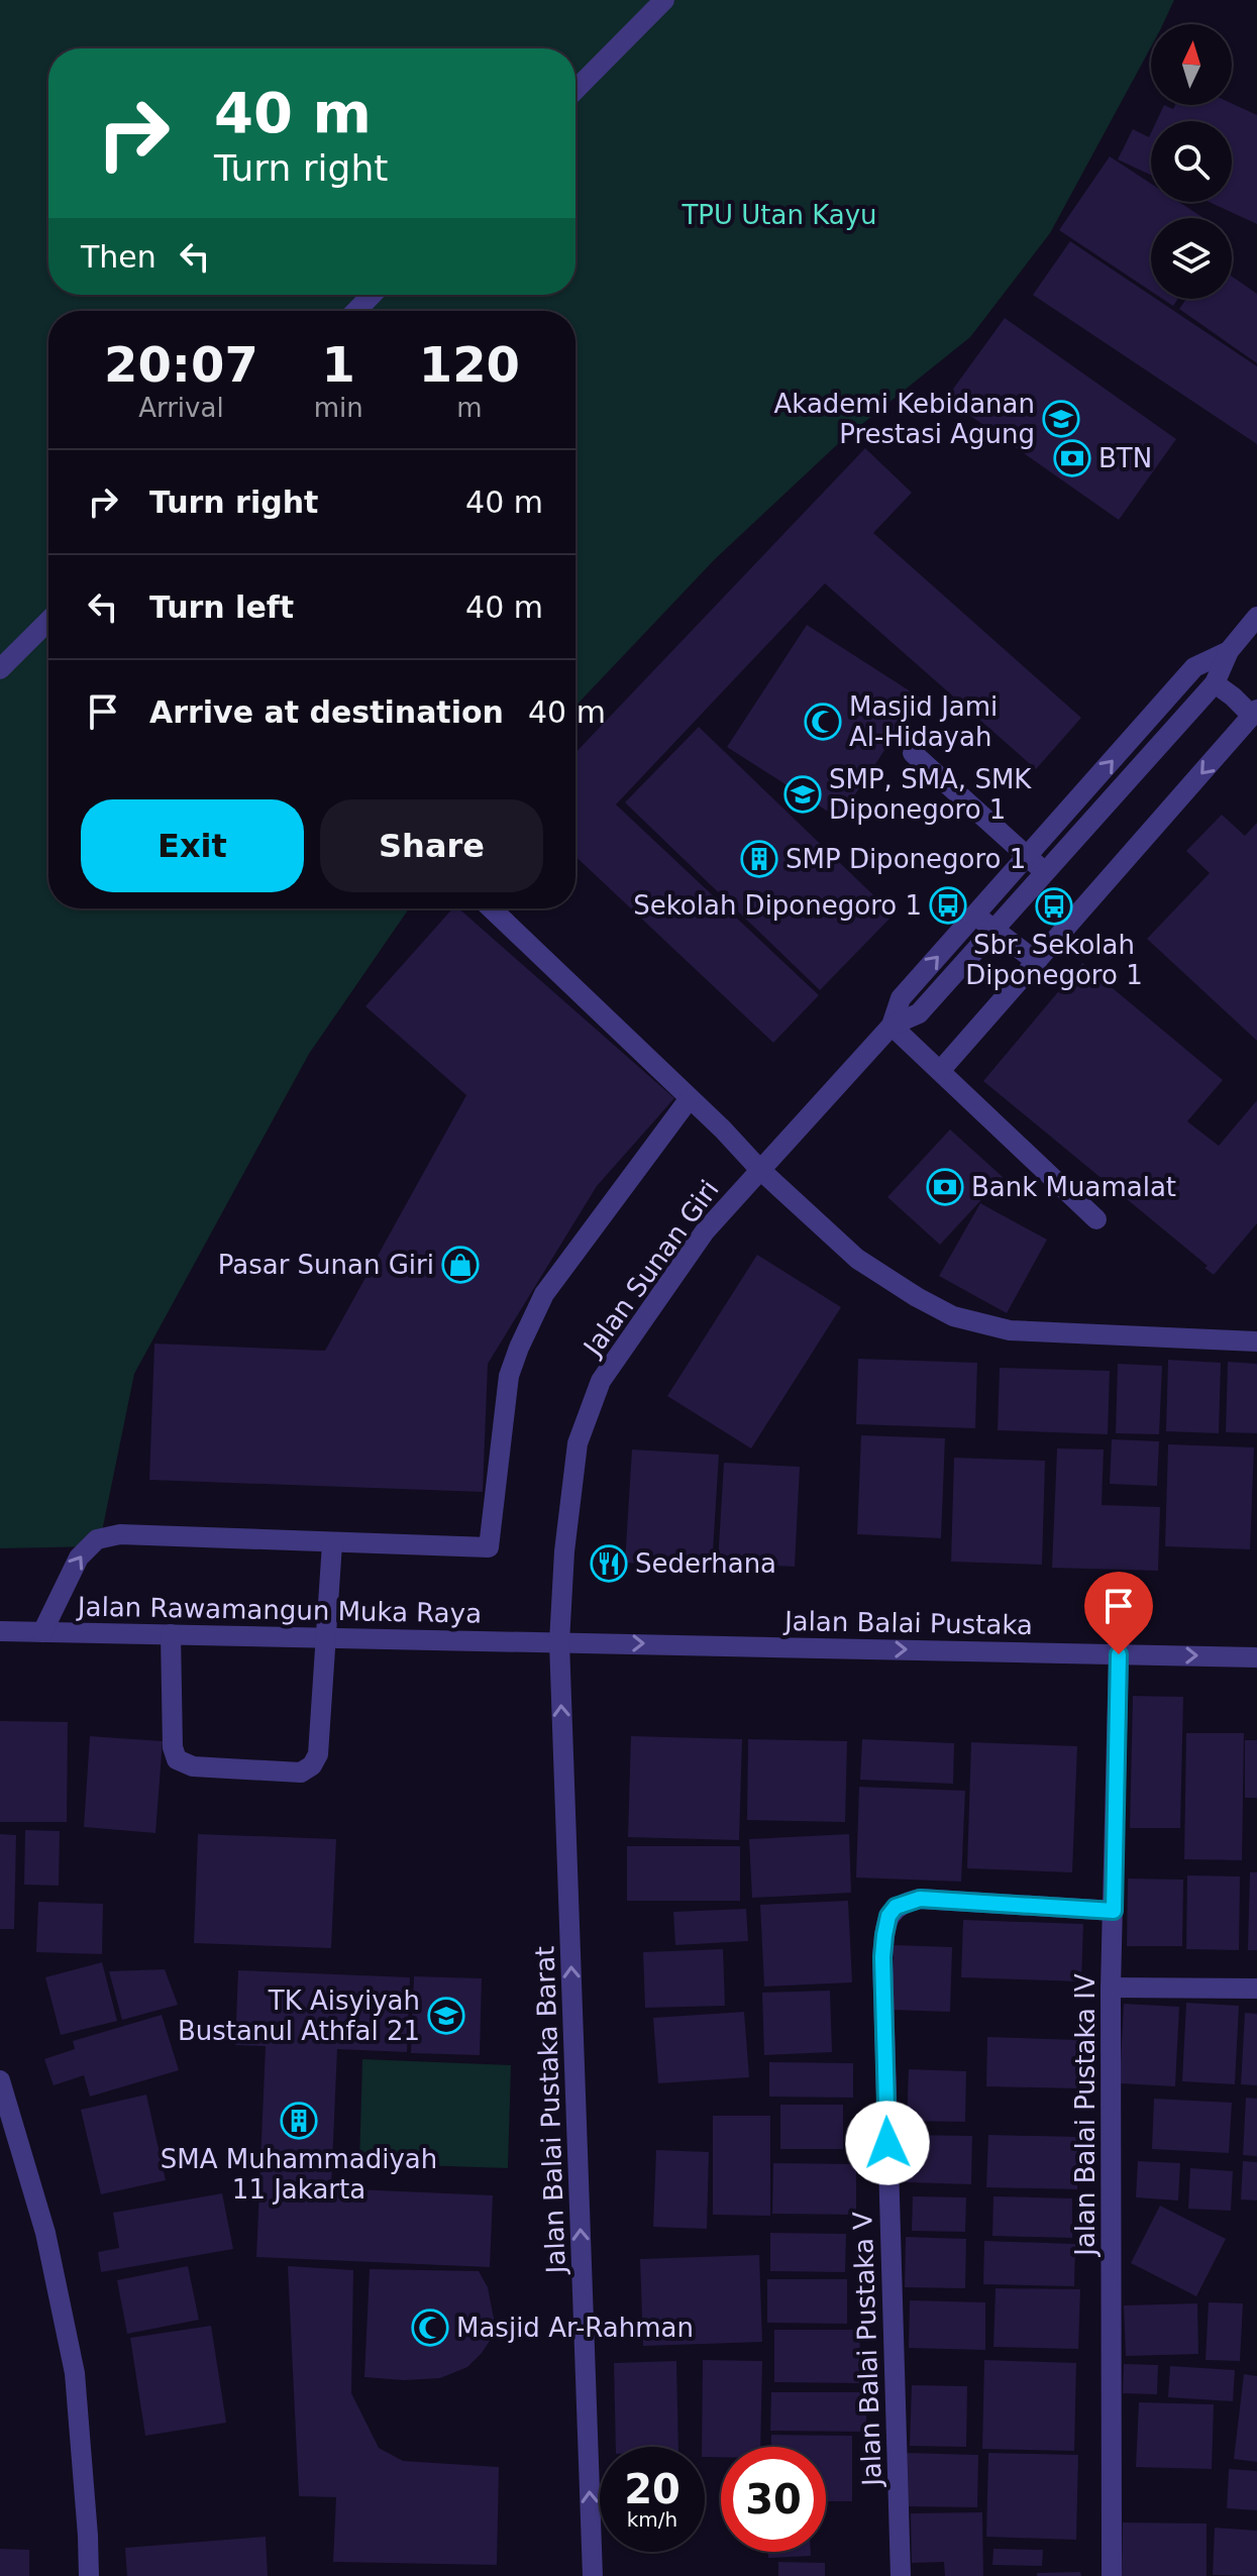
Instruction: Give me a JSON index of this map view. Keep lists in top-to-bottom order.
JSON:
{
  "streets": {
    "street": [
      "Jalan Sunan Giri",
      "Jalan Rawamangun Muka Raya",
      "Jalan Balai Pustaka",
      "Jalan Balai Pustaka Barat",
      "Jalan Balai Pustaka IV",
      "Jalan Balai Pustaka V"
    ]
  },
  "crossings": [
    ["Jalan Sunan Giri", "Jalan Rawamangun Muka Raya"],
    ["Jalan Sunan Giri", "Jalan Balai Pustaka"],
    ["Jalan Sunan Giri", "Jalan Balai Pustaka Barat"],
    ["Jalan Rawamangun Muka Raya", "Jalan Balai Pustaka"],
    ["Jalan Rawamangun Muka Raya", "Jalan Balai Pustaka Barat"],
    ["Jalan Balai Pustaka", "Jalan Balai Pustaka Barat"],
    ["Jalan Balai Pustaka", "Jalan Balai Pustaka IV"],
    ["Jalan Balai Pustaka IV", "Jalan Balai Pustaka V"]
  ],
  "one_way": ["Jalan Balai Pustaka", "Jalan Balai Pustaka Barat"],
  "parks": ["TPU Utan Kayu"],
  "places": {
    "school or university": ["Akademi Kebidanan Prestasi Agung", "SMP, SMA, SMK Diponegoro 1", "TK Aisyiyah Bustanul Athfal 21"],
    "bank": ["BTN", "Bank Muamalat"],
    "mosque": ["Masjid Jami Al-Hidayah", "Masjid Ar-Rahman"],
    "building": ["SMP Diponegoro 1", "SMA Muhammadiyah 11 Jakarta"],
    "bus stop": ["Sekolah Diponegoro 1", "Sbr. Sekolah Diponegoro 1"],
    "shop": ["Pasar Sunan Giri"],
    "restaurant": ["Sederhana"]
  },
  "north": "top",
  "page": {
    "turn": ["40 m", "Turn right"],
    "then": "Then",
    "eta": [
      "20:07",
      "Arrival",
      "1",
      "min",
      "120",
      "m"
    ],
    "list": [
      {
        "name": "Turn right",
        "value": "40 m"
      },
      {
        "name": "Turn left",
        "value": "40 m"
      },
      {
        "name": "Arrive at destination",
        "value": "40 m"
      }
    ],
    "buttons": ["Exit", "Share"],
    "speed": "20 km/h",
    "limit": "30"
  }
}
